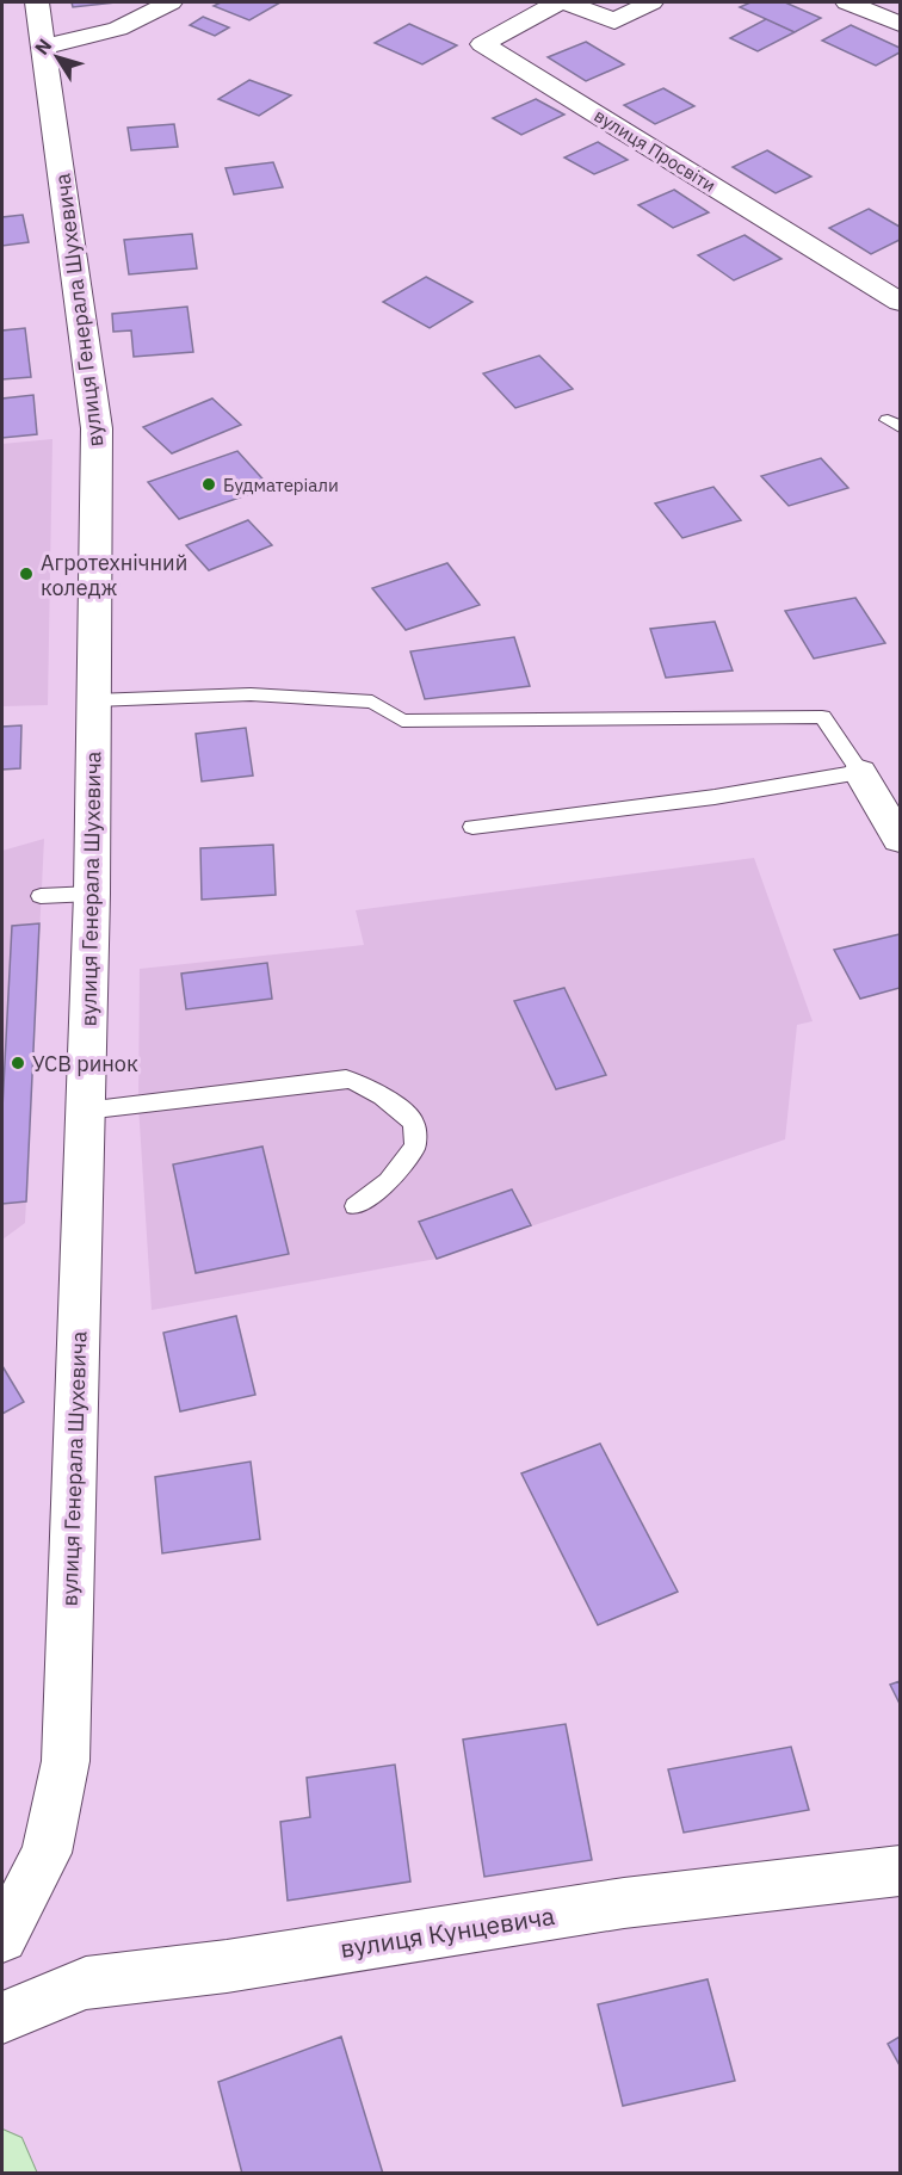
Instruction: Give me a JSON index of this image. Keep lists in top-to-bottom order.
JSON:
{
  "streets": {
    "street": ["вулиця Просвіти", "вулиця Генерала Шухевича", "вулиця Кунцевича"]
  },
  "places": ["Будматеріали", "Агротехнічний коледж", "УСВ ринок"],
  "north": "top left"
}
